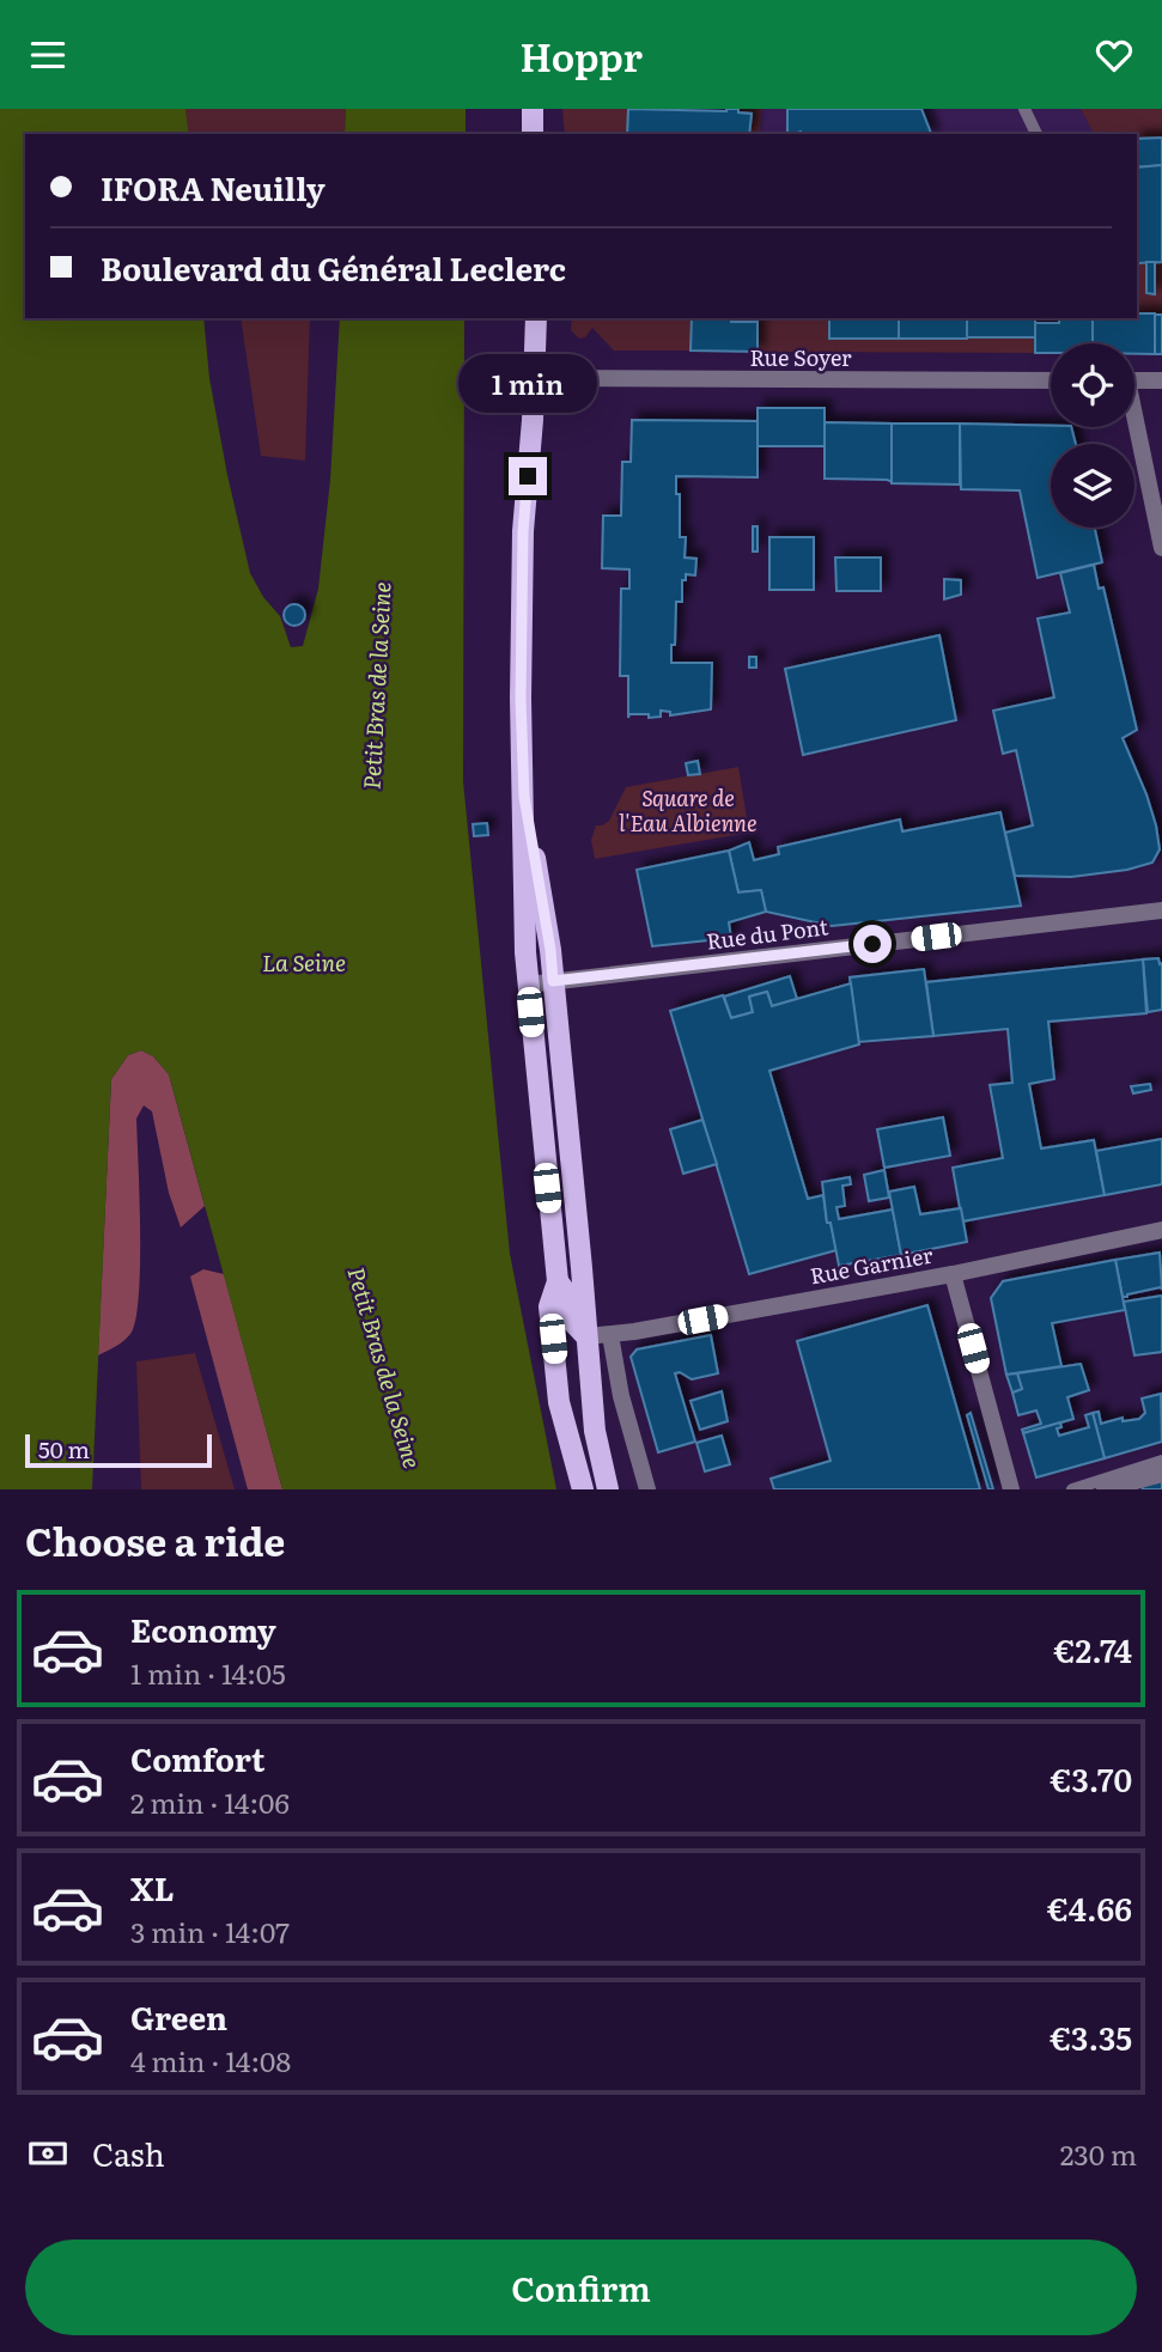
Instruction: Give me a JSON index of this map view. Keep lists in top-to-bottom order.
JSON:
{
  "streets": {
    "street": ["Rue Soyer", "Rue du Pont", "Rue Garnier"]
  },
  "water": ["Petit Bras de la Seine", "La Seine"],
  "parks": ["Square de l'Eau Albienne"],
  "scale_bar": "50 m",
  "page": {
    "header": "Hoppr",
    "banner": ["IFORA Neuilly", "Boulevard du Général Leclerc"],
    "bubble": "1 min",
    "scale": "50 m",
    "heading": "Choose a ride",
    "list": [
      {
        "name": "Economy",
        "note": "1 min · 14:05",
        "value": "€2.74"
      },
      {
        "name": "Comfort",
        "note": "2 min · 14:06",
        "value": "€3.70"
      },
      {
        "name": "XL",
        "note": "3 min · 14:07",
        "value": "€4.66"
      },
      {
        "name": "Green",
        "note": "4 min · 14:08",
        "value": "€3.35"
      }
    ],
    "pay": ["Cash", "230 m"],
    "buttons": "Confirm"
  }
}
